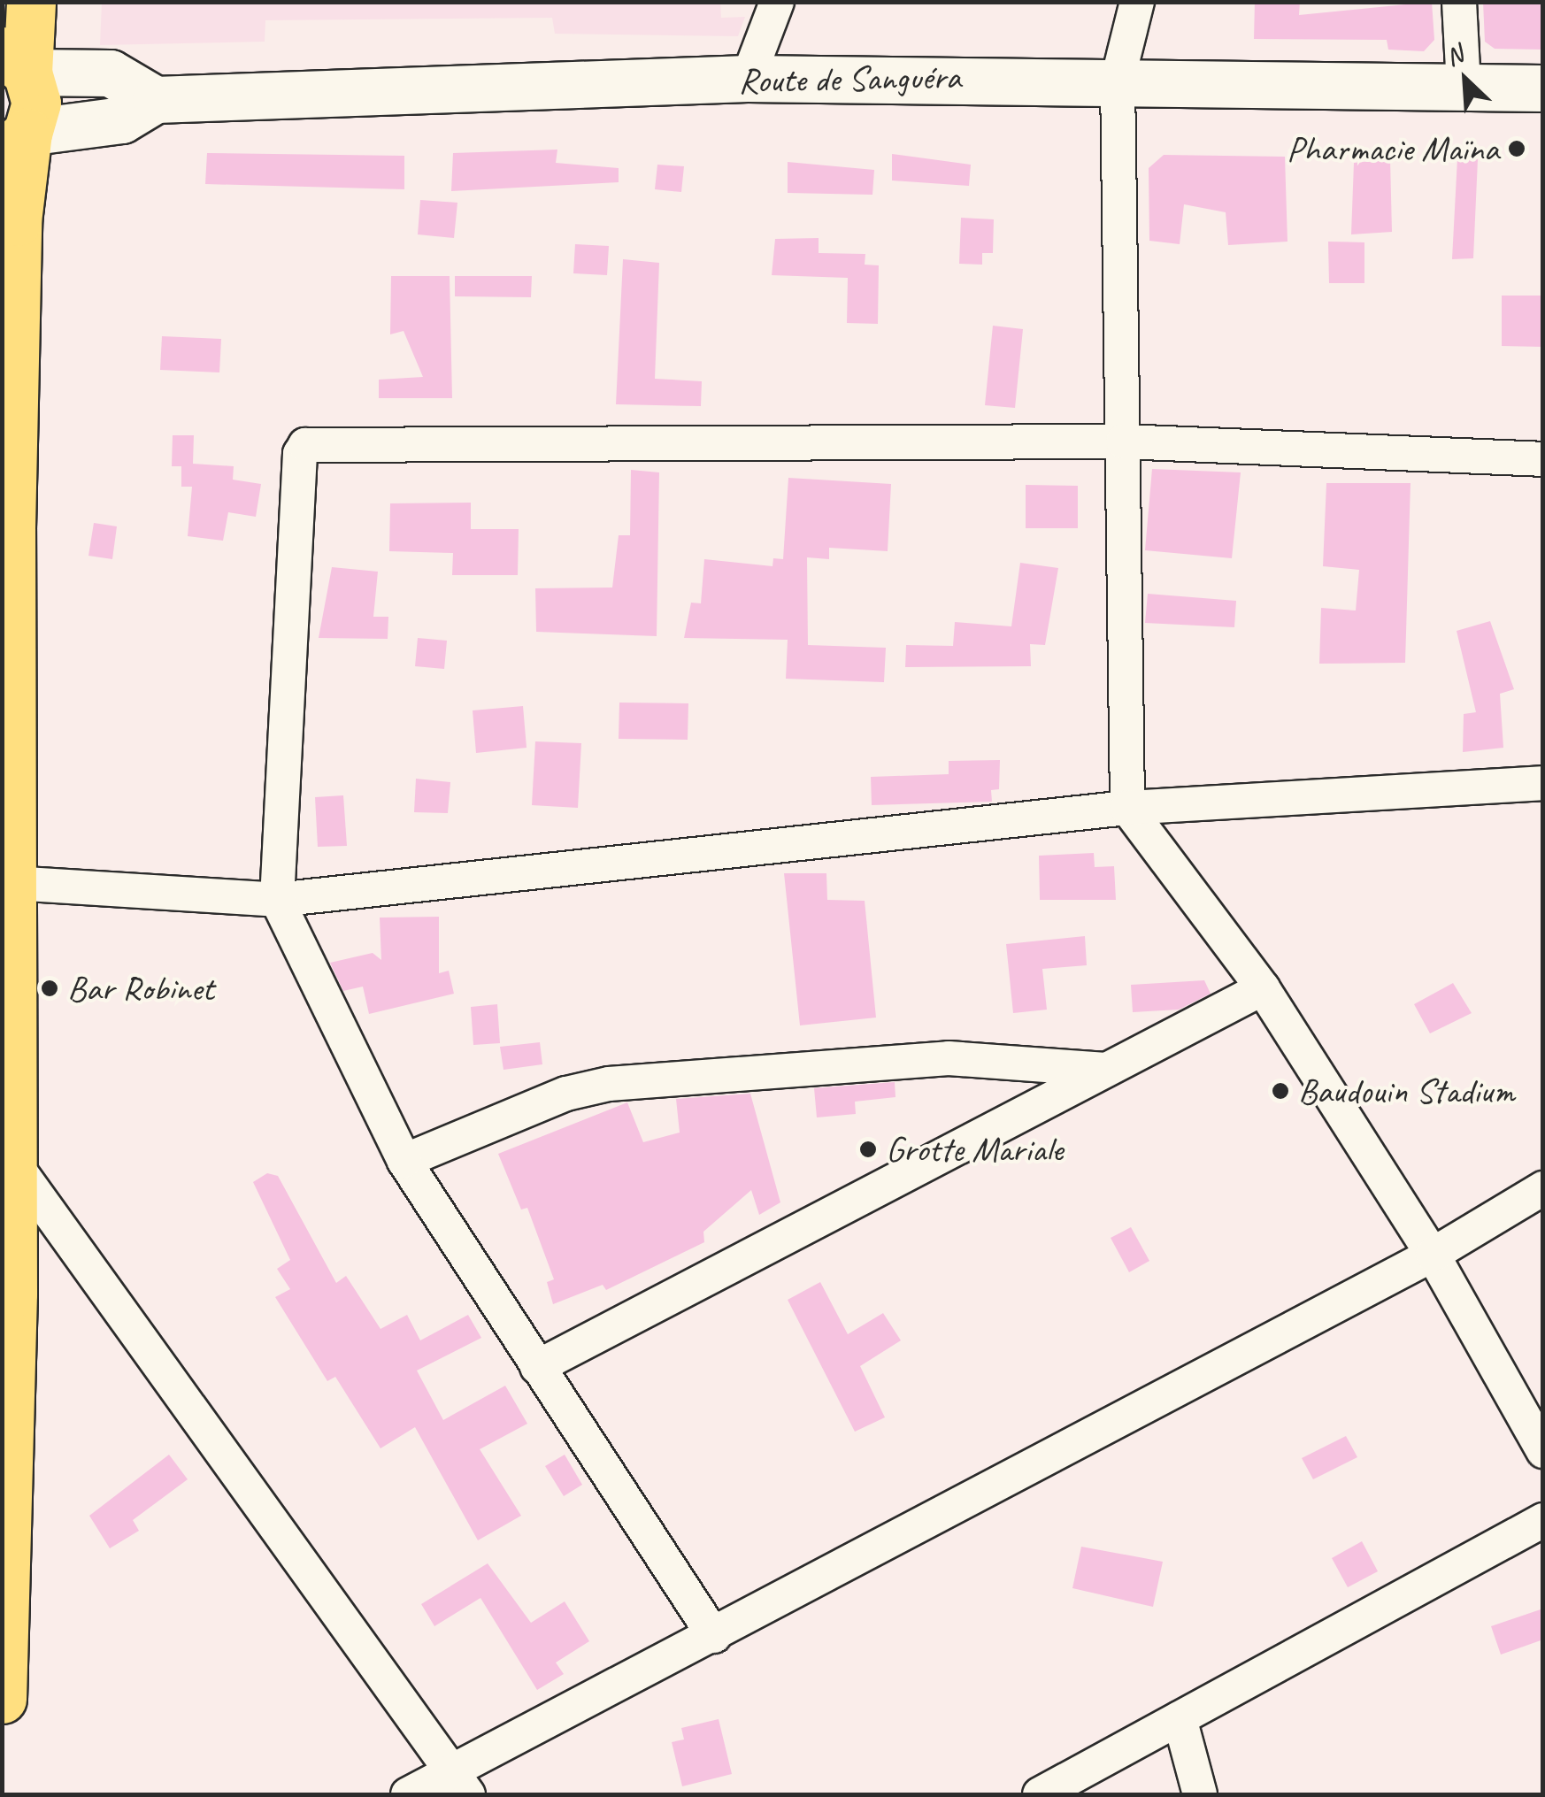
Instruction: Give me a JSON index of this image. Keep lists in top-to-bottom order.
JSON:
{
  "streets": {
    "street": ["Route de Sanguéra"]
  },
  "places": [
    "Pharmacie Maïna",
    "Bar Robinet",
    "Baudouin Stadium",
    "Grotte Mariale"
  ],
  "north": "top left"
}
